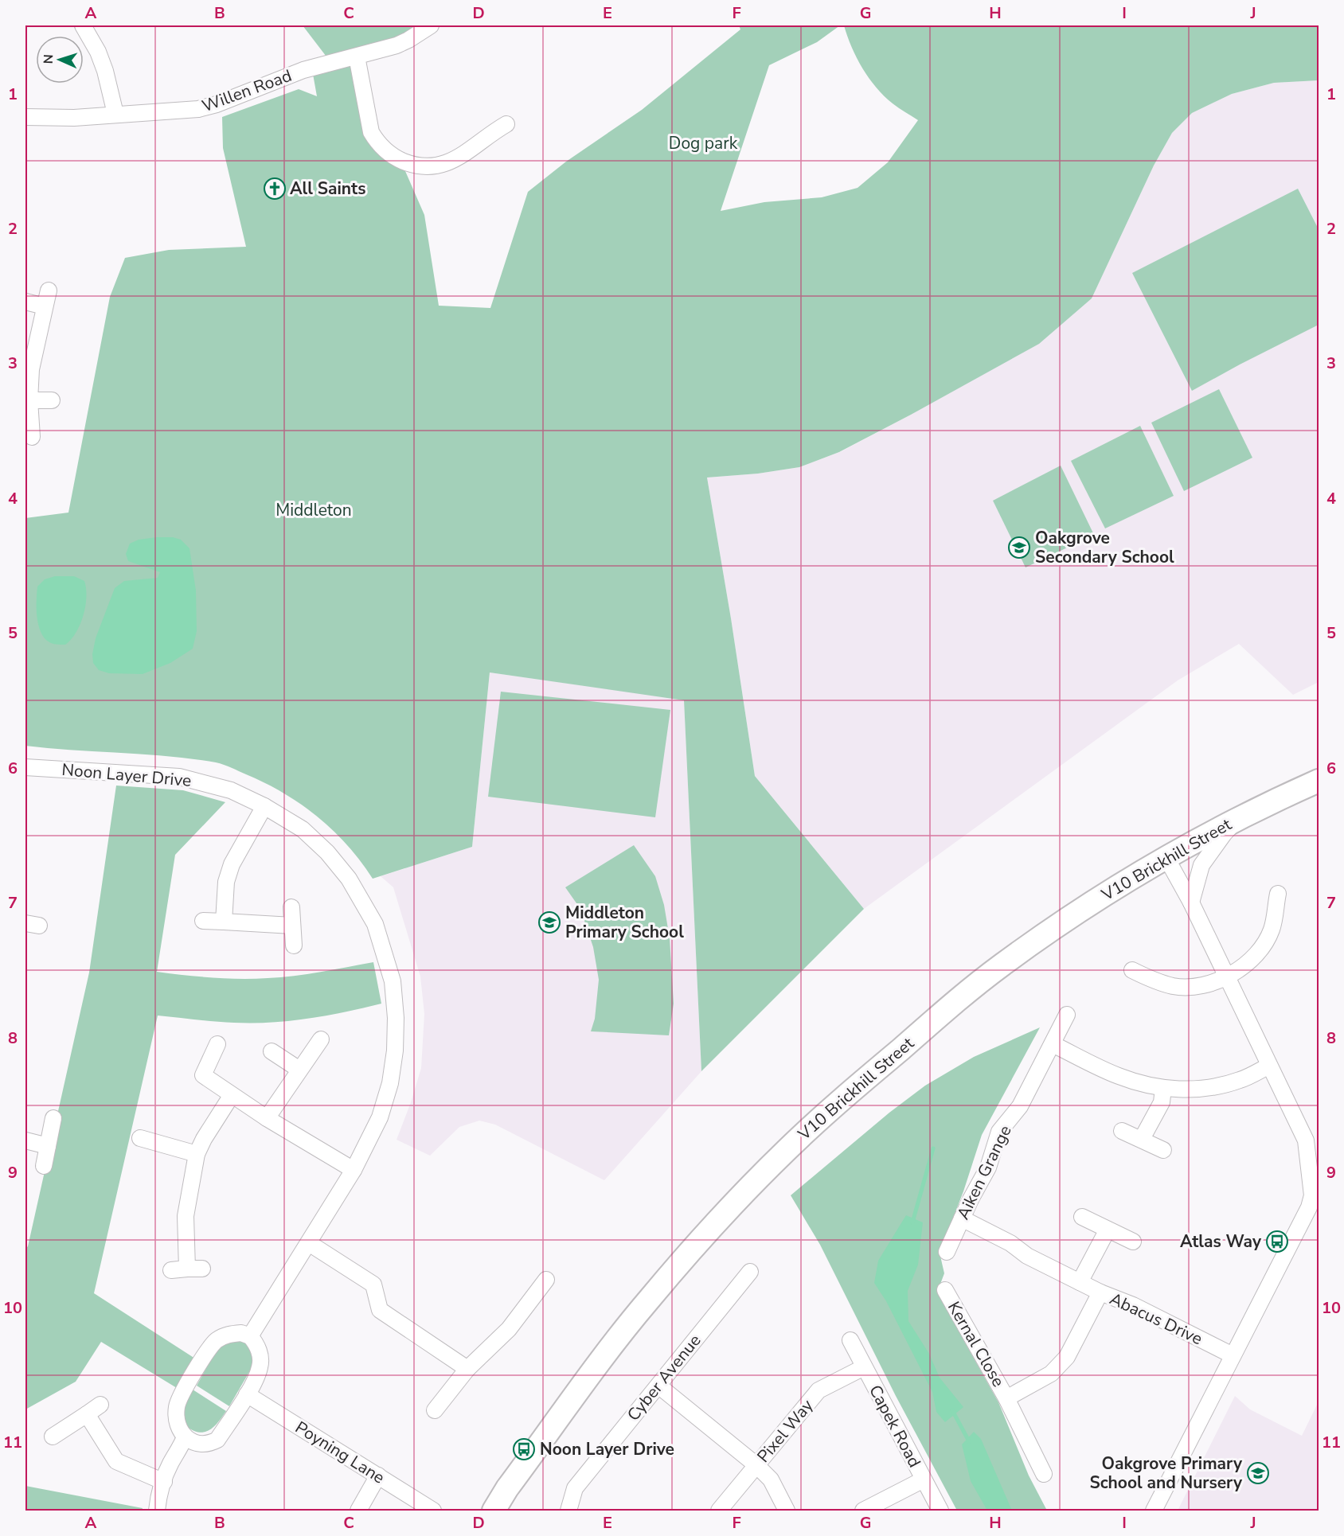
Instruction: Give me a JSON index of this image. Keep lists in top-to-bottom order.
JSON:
{
  "streets": {
    "street": [
      "Willen Road",
      "Noon Layer Drive",
      "V10 Brickhill Street",
      "Aiken Grange",
      "Abacus Drive",
      "Kernal Close",
      "Cyber Avenue",
      "Capek Road",
      "Pixel Way",
      "Poyning Lane"
    ]
  },
  "crossings": [
    ["Aiken Grange", "Abacus Drive"],
    ["Abacus Drive", "Kernal Close"],
    ["Capek Road", "Pixel Way"]
  ],
  "parks": ["Dog park", "Middleton"],
  "places": {
    "church": ["All Saints"],
    "school or university": ["Oakgrove Secondary School", "Middleton Primary School", "Oakgrove Primary School and Nursery"],
    "bus stop": ["Atlas Way", "Noon Layer Drive"]
  },
  "north": "left",
  "grid": {
    "columns": [
      "A",
      "B",
      "C",
      "D",
      "E",
      "F",
      "G",
      "H",
      "I",
      "J"
    ],
    "rows": [
      "1",
      "2",
      "3",
      "4",
      "5",
      "6",
      "7",
      "8",
      "9",
      "10",
      "11"
    ]
  }
}
